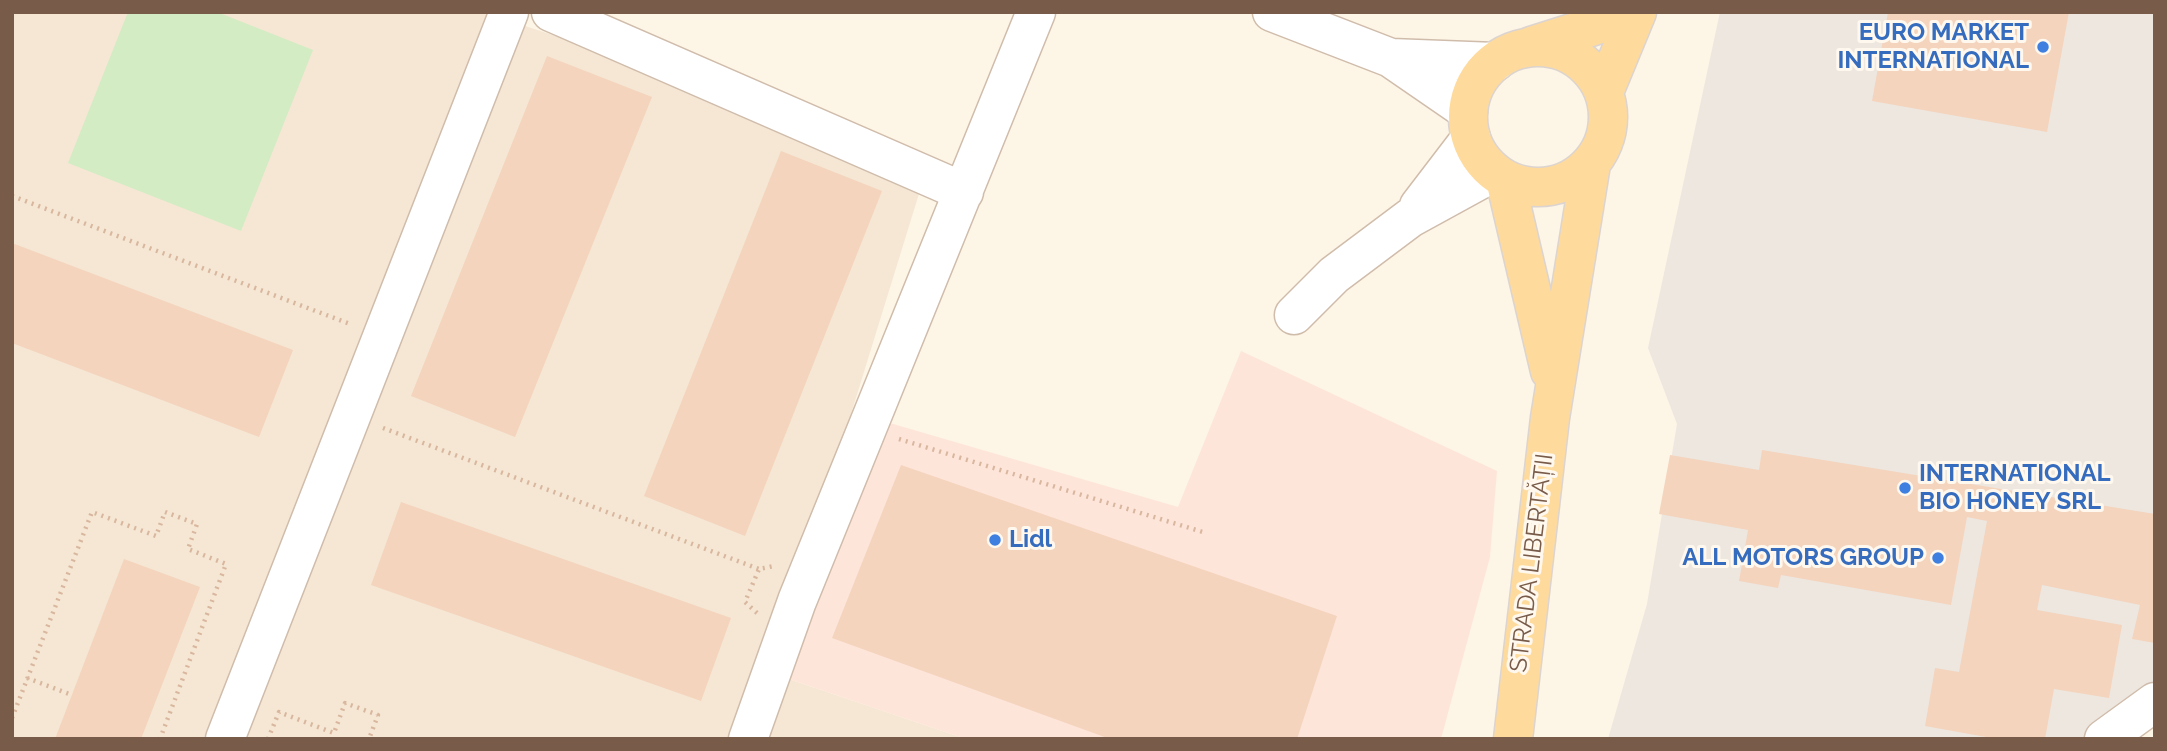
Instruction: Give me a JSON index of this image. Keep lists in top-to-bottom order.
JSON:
{
  "streets": {
    "main road": ["STRADA LIBERTĂȚII"]
  },
  "places": [
    "EURO MARKET INTERNATIONAL",
    "INTERNATIONAL BIO HONEY SRL",
    "Lidl",
    "ALL MOTORS GROUP"
  ]
}
